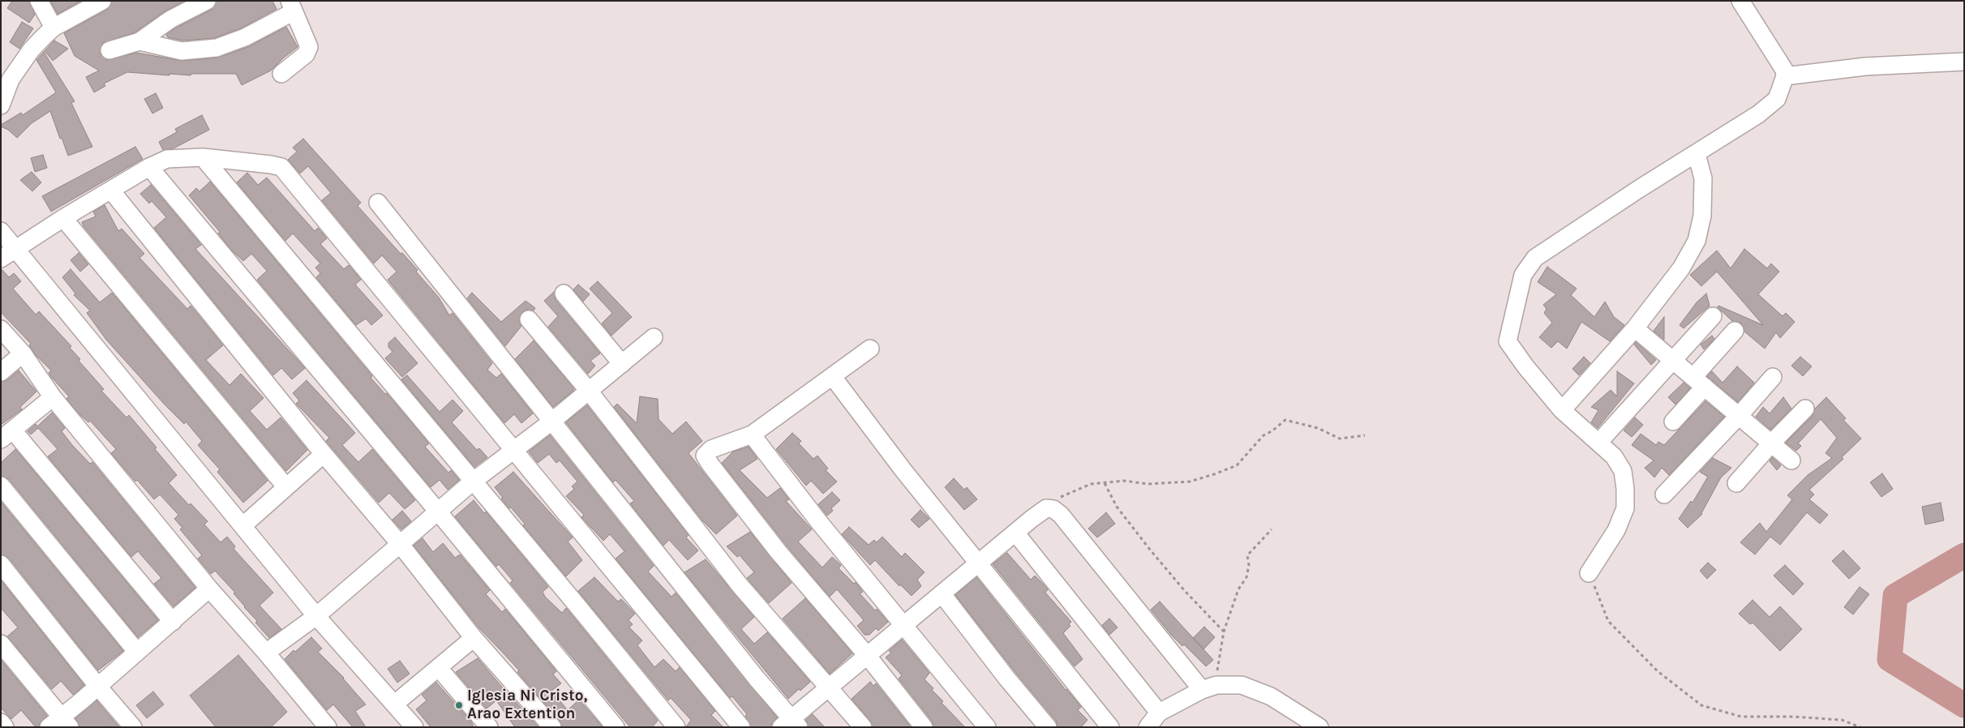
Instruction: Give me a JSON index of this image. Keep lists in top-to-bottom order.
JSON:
{
  "places": ["Iglesia Ni Cristo, Arao Extention"]
}
